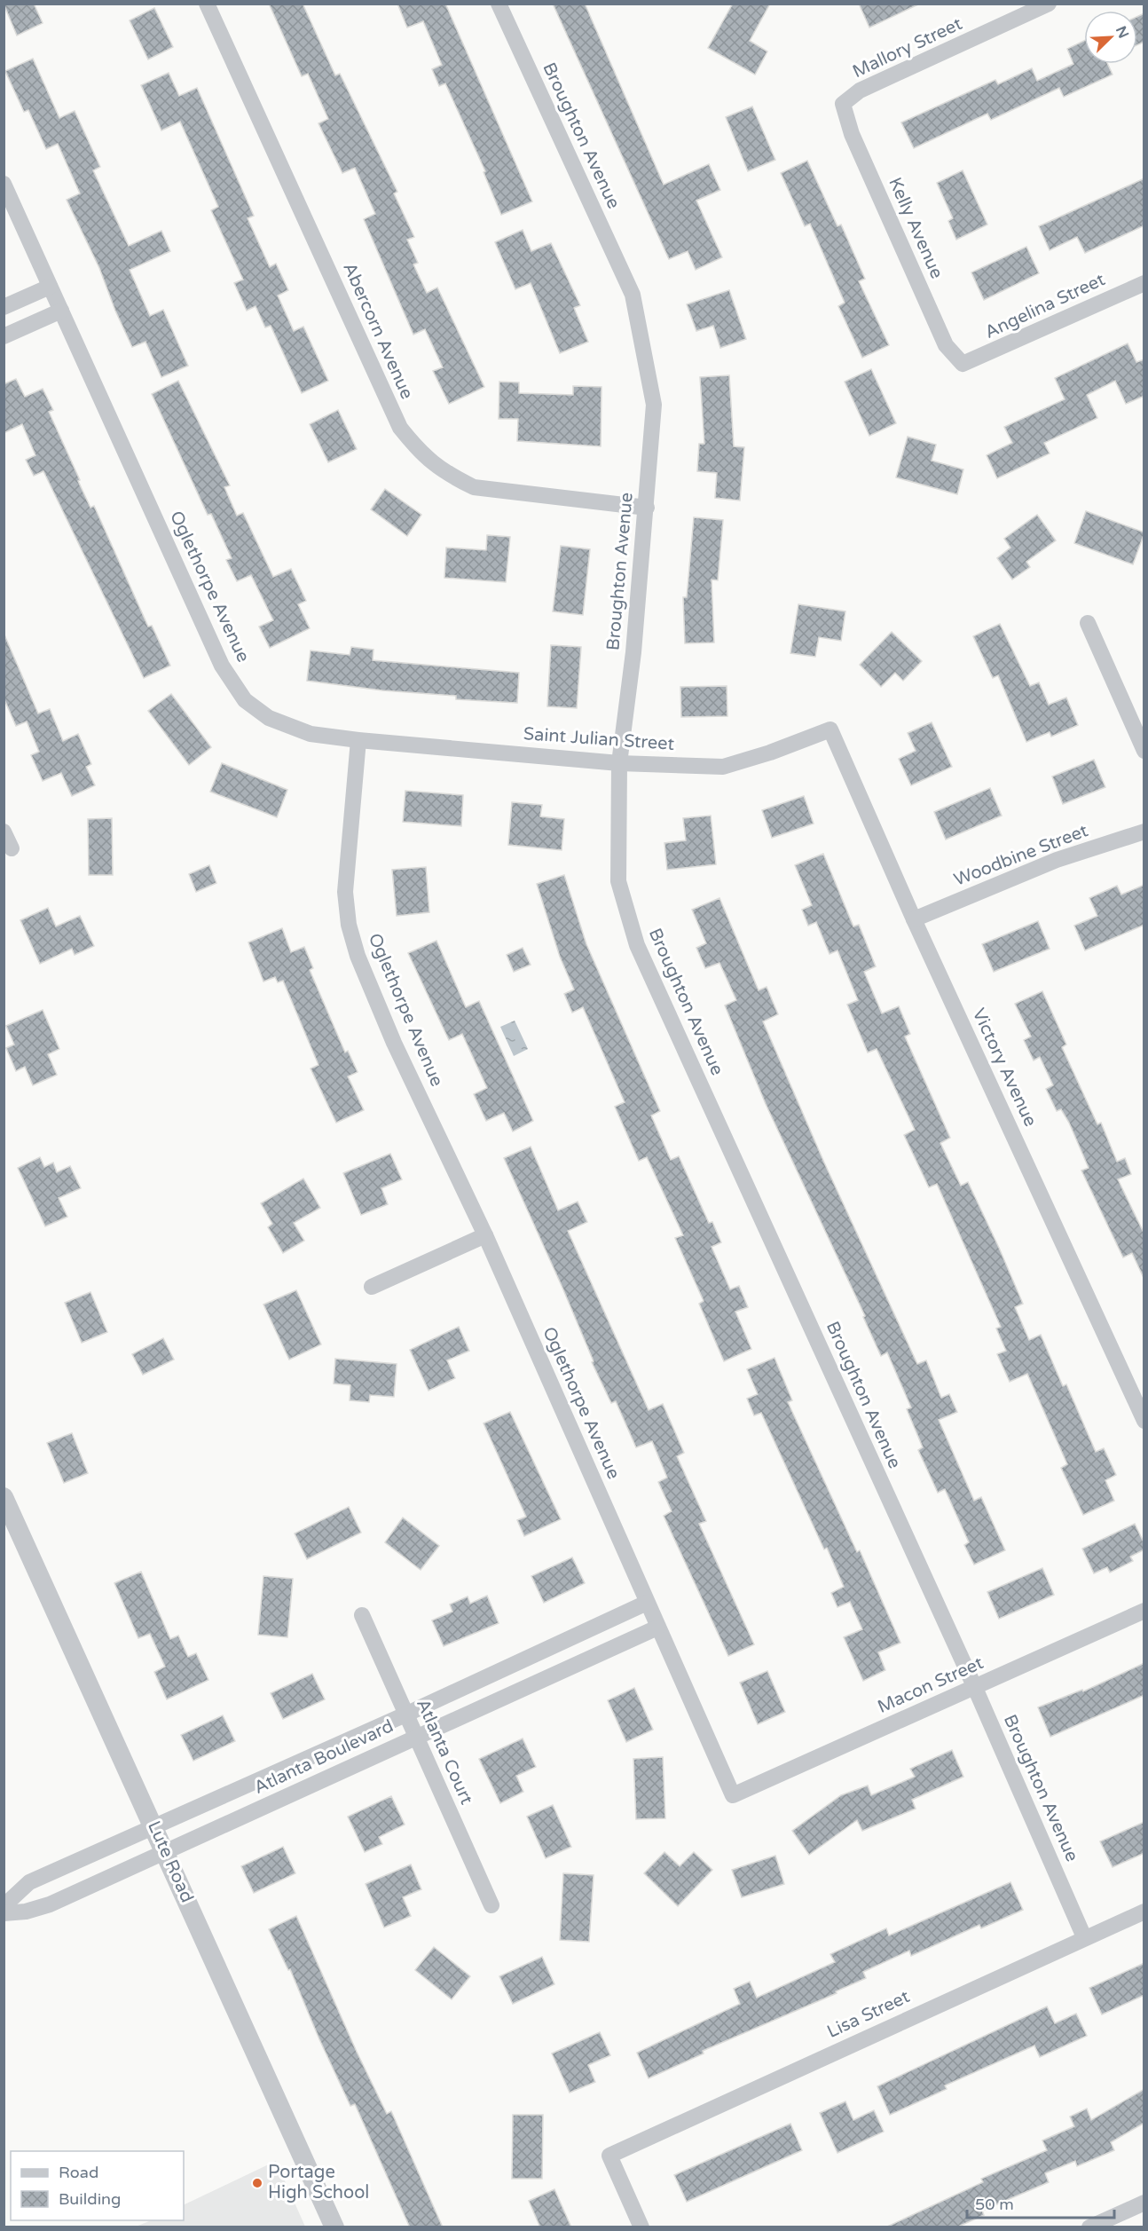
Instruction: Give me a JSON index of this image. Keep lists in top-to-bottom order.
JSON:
{
  "streets": {
    "street": [
      "Mallory Street",
      "Broughton Avenue",
      "Kelly Avenue",
      "Angelina Street",
      "Abercorn Avenue",
      "Oglethorpe Avenue",
      "Saint Julian Street",
      "Woodbine Street",
      "Victory Avenue",
      "Macon Street",
      "Atlanta Court",
      "Atlanta Boulevard",
      "Lute Road",
      "Lisa Street"
    ]
  },
  "crossings": [
    ["Mallory Street", "Kelly Avenue"],
    ["Broughton Avenue", "Abercorn Avenue"],
    ["Broughton Avenue", "Saint Julian Street"],
    ["Broughton Avenue", "Macon Street"],
    ["Broughton Avenue", "Lisa Street"],
    ["Kelly Avenue", "Angelina Street"],
    ["Oglethorpe Avenue", "Saint Julian Street"],
    ["Oglethorpe Avenue", "Macon Street"],
    ["Oglethorpe Avenue", "Atlanta Boulevard"],
    ["Saint Julian Street", "Victory Avenue"],
    ["Woodbine Street", "Victory Avenue"],
    ["Atlanta Court", "Atlanta Boulevard"],
    ["Atlanta Boulevard", "Lute Road"]
  ],
  "places": ["Portage High School"],
  "legend": ["Road", "Building"],
  "scale_bar": "50 m",
  "north": "top right"
}
